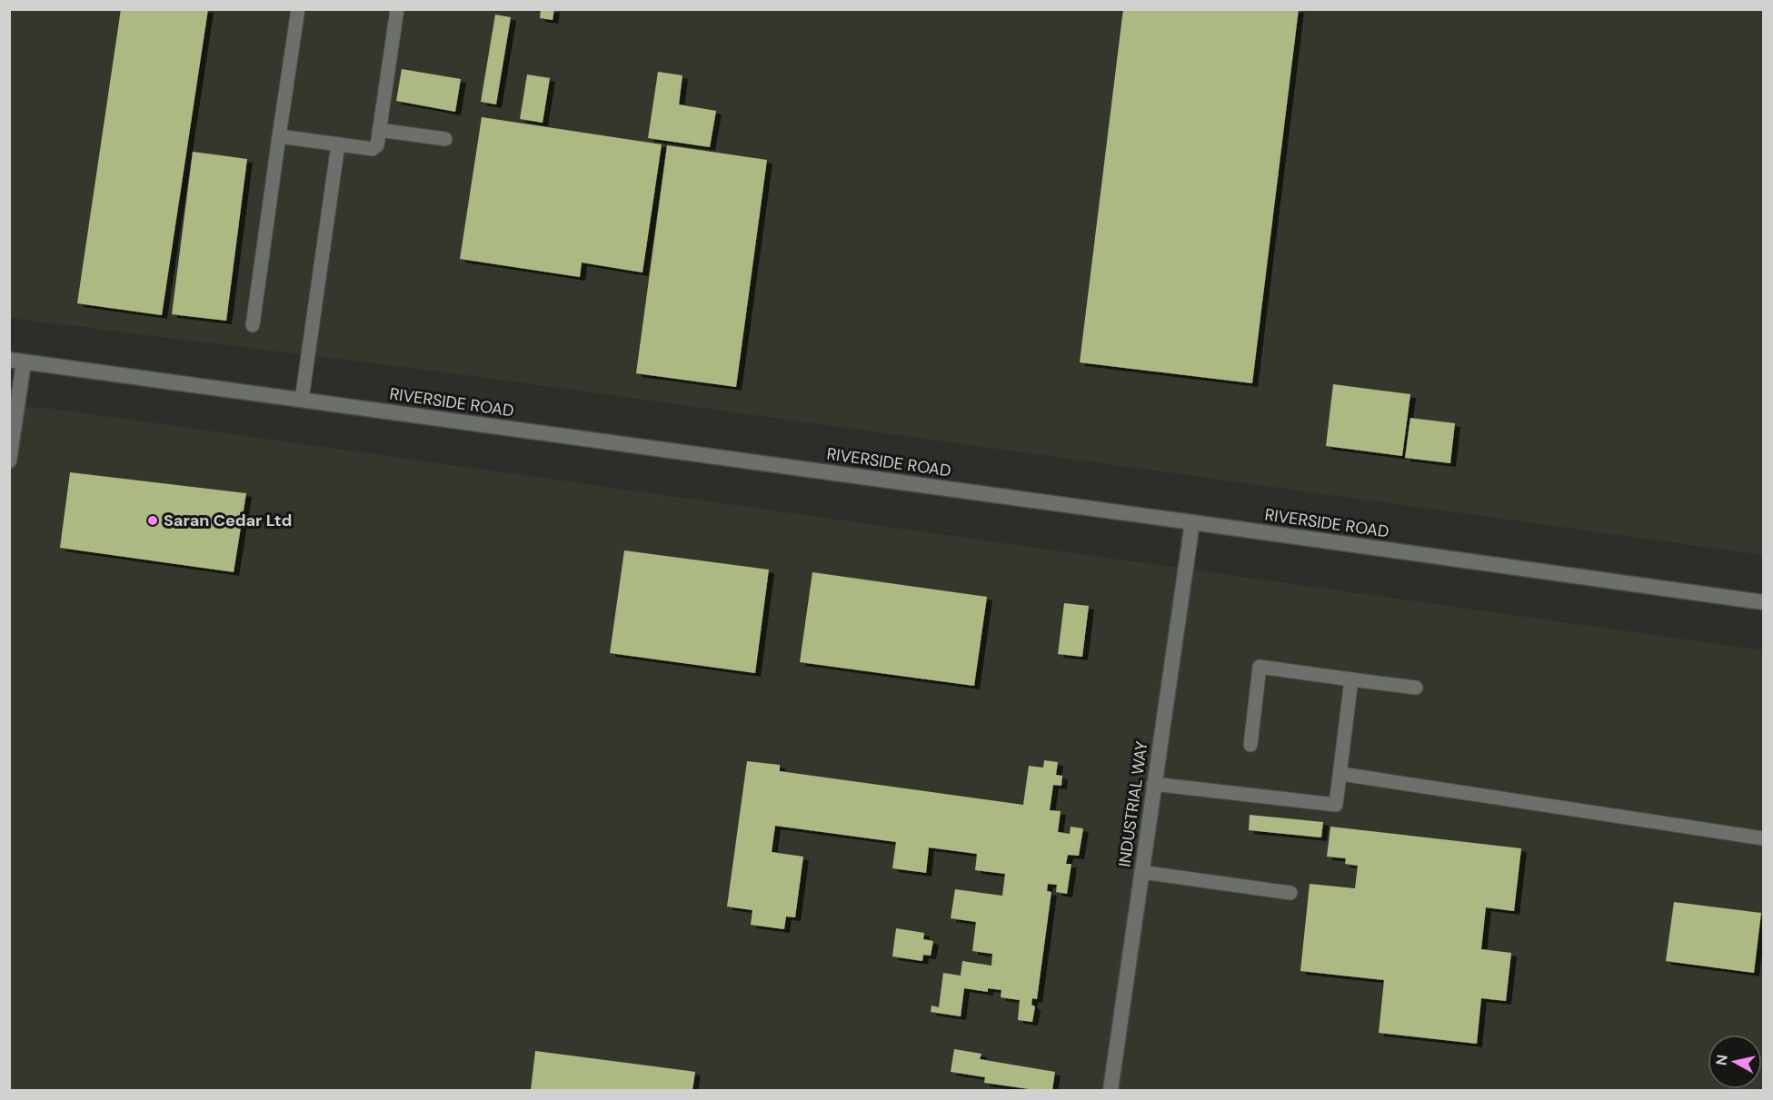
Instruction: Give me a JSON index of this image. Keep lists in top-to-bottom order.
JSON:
{
  "streets": {
    "street": ["RIVERSIDE ROAD", "INDUSTRIAL WAY"]
  },
  "crossings": [
    ["RIVERSIDE ROAD", "INDUSTRIAL WAY"]
  ],
  "places": ["Saran Cedar Ltd"],
  "north": "left"
}
